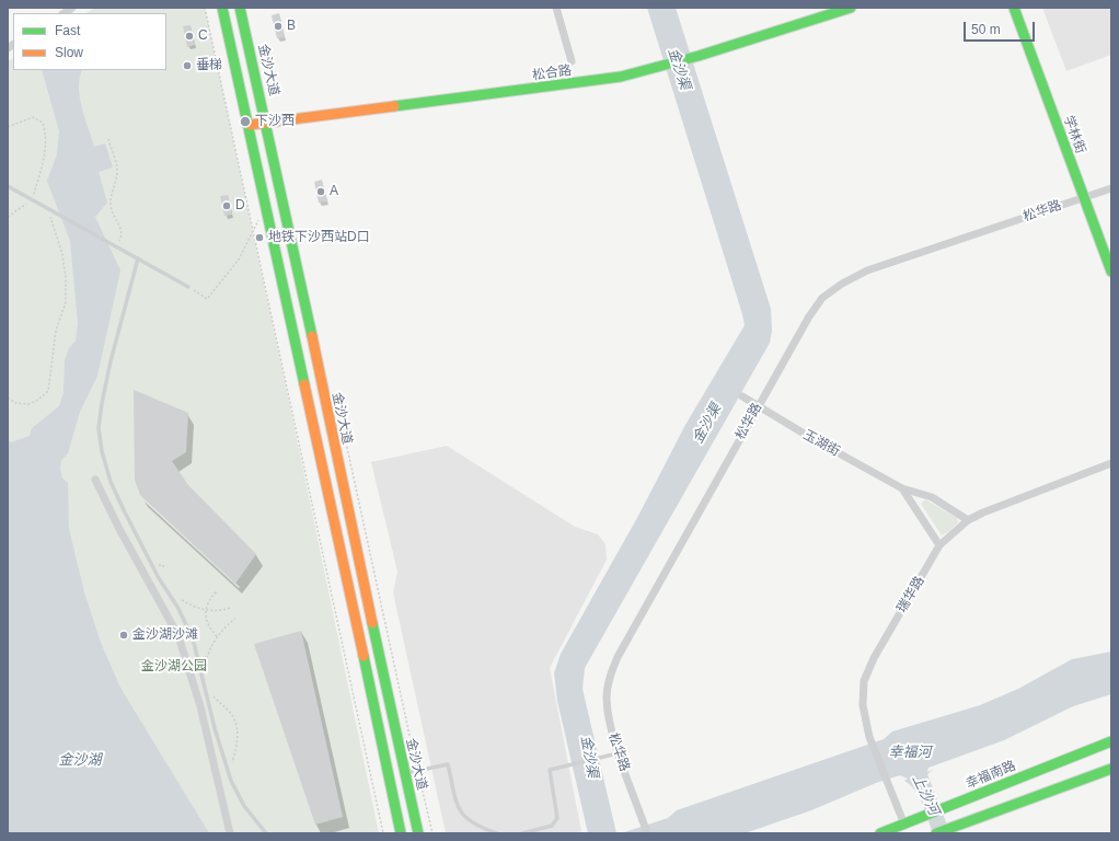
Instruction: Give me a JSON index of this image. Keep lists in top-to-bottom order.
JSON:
{
  "streets": {
    "main road": [
      "金沙大道",
      "松合路",
      "学林街",
      "幸福南路"
    ],
    "street": ["松华路", "玉湖街", "瑞华路"]
  },
  "crossings": [
    ["金沙大道", "松合路"],
    ["学林街", "松华路"],
    ["松华路", "玉湖街"],
    ["玉湖街", "瑞华路"],
    ["瑞华路", "幸福南路"]
  ],
  "water": [
    "金沙渠",
    "幸福河",
    "金沙湖",
    "上沙河"
  ],
  "parks": ["金沙湖公园"],
  "places": [
    "B",
    "C",
    "垂梯",
    "下沙西",
    "A",
    "D",
    "地铁下沙西站D口",
    "金沙湖沙滩"
  ],
  "legend": ["Fast", "Slow"],
  "scale_bar": "50 m"
}
